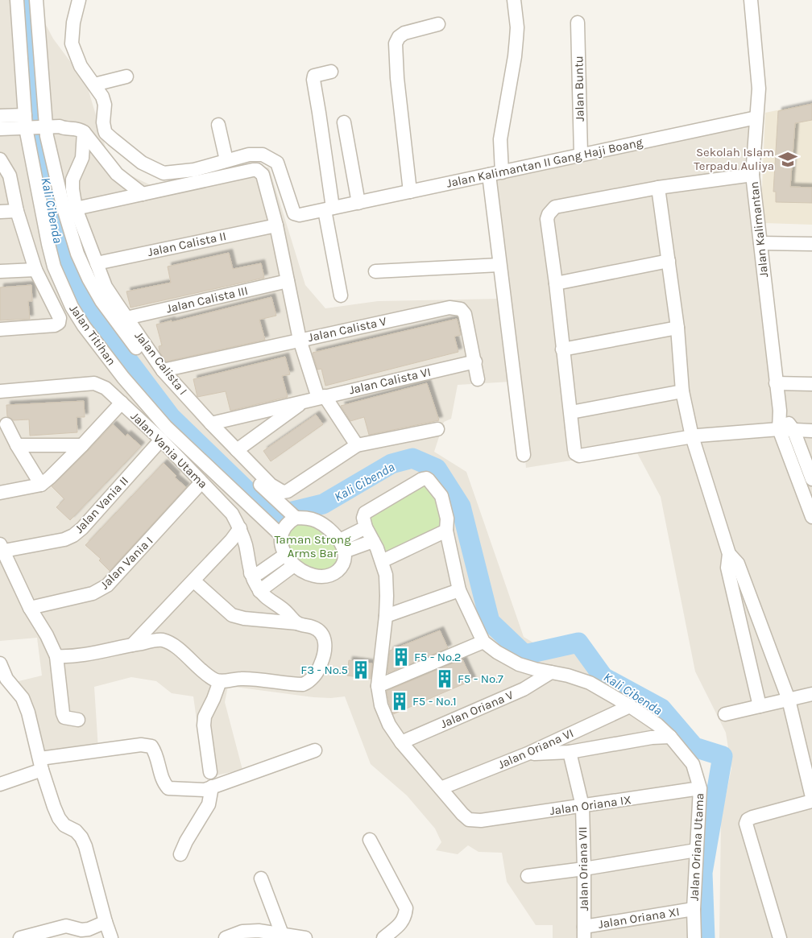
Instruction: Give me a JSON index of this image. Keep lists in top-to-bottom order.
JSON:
{
  "streets": {
    "street": [
      "Jalan Buntu",
      "Jalan Kalimantan II Gang Haji Boang",
      "Jalan Kalimantan",
      "Jalan Calista II",
      "Jalan Calista III",
      "Jalan Calista V",
      "Jalan Titihan",
      "Jalan Calista I",
      "Jalan Calista VI",
      "Jalan Vania Utama",
      "Jalan Vania II",
      "Jalan Vania I",
      "Jalan Oriana V",
      "Jalan Oriana VI",
      "Jalan Oriana IX",
      "Jalan Oriana Utama",
      "Jalan Oriana VII",
      "Jalan Oriana XI"
    ]
  },
  "crossings": [
    ["Jalan Buntu", "Jalan Kalimantan II Gang Haji Boang"],
    ["Jalan Kalimantan II Gang Haji Boang", "Jalan Kalimantan"],
    ["Jalan Calista II", "Jalan Calista I"],
    ["Jalan Calista III", "Jalan Calista I"],
    ["Jalan Calista V", "Jalan Calista I"],
    ["Jalan Calista V", "Jalan Calista VI"],
    ["Jalan Calista I", "Jalan Calista VI"],
    ["Jalan Vania Utama", "Jalan Vania II"],
    ["Jalan Vania Utama", "Jalan Vania I"],
    ["Jalan Oriana V", "Jalan Oriana Utama"],
    ["Jalan Oriana VI", "Jalan Oriana IX"],
    ["Jalan Oriana VI", "Jalan Oriana Utama"],
    ["Jalan Oriana IX", "Jalan Oriana Utama"],
    ["Jalan Oriana IX", "Jalan Oriana VII"],
    ["Jalan Oriana Utama", "Jalan Oriana XI"],
    ["Jalan Oriana VII", "Jalan Oriana XI"]
  ],
  "water": ["Kali Cibenda"],
  "parks": ["Taman Strong Arms Bar"],
  "places": {
    "school or university": ["Sekolah Islam Terpadu Auliya"],
    "building": [
      "F5 - No.2",
      "F3 - No.5",
      "F5 - No.7",
      "F5 - No.1"
    ]
  }
}
